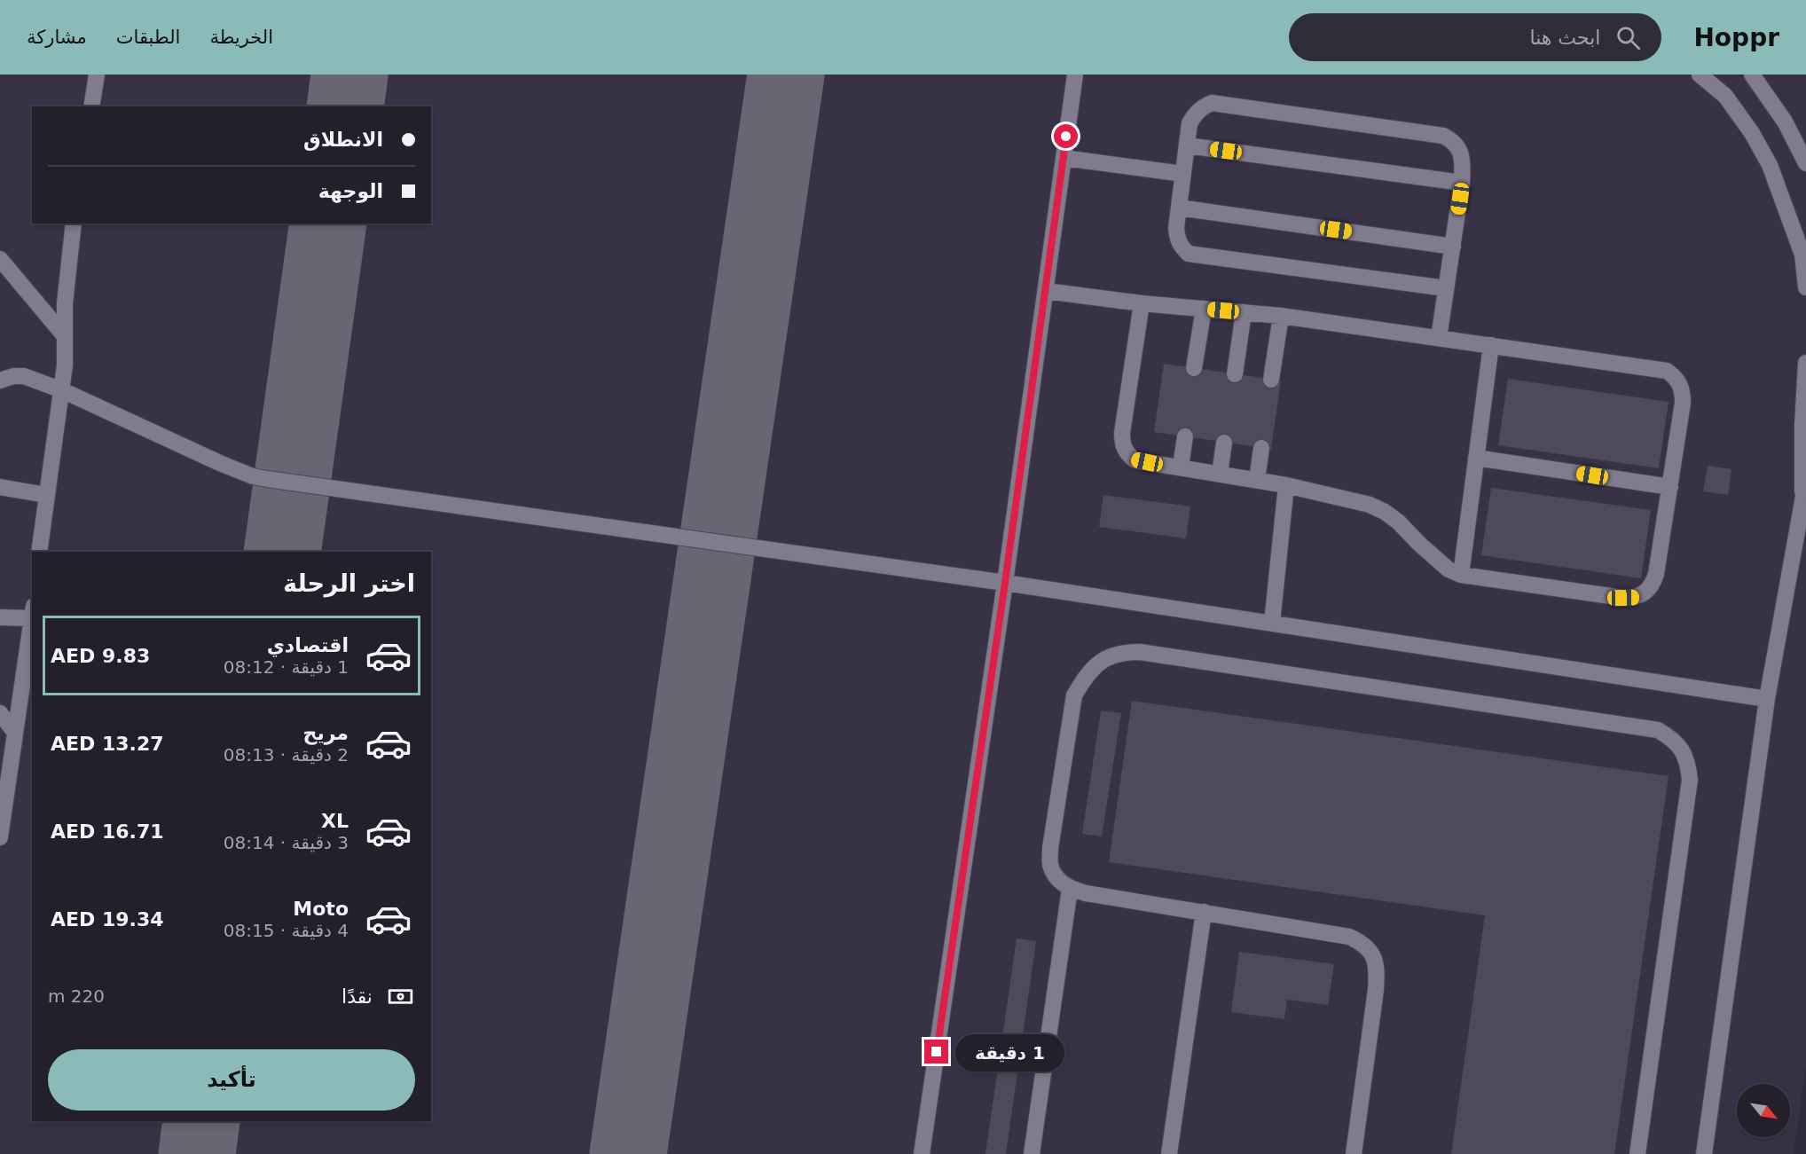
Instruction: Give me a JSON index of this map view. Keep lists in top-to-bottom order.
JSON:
{
  "north": "bottom right",
  "page": {
    "header": "Hoppr",
    "search": "ابحث هنا",
    "nav": ["الخريطة", "الطبقات", "مشاركة"],
    "banner": ["الانطلاق", "الوجهة"],
    "heading": "اختر الرحلة",
    "list": [
      {
        "name": "اقتصادي",
        "note": "1 دقيقة · 08:12",
        "value": "AED 9.83"
      },
      {
        "name": "مريح",
        "note": "2 دقيقة · 08:13",
        "value": "AED 13.27"
      },
      {
        "name": "XL",
        "note": "3 دقيقة · 08:14",
        "value": "AED 16.71"
      },
      {
        "name": "Moto",
        "note": "4 دقيقة · 08:15",
        "value": "AED 19.34"
      }
    ],
    "pay": ["نقدًا", "220 m"],
    "bubble": "1 دقيقة",
    "buttons": "تأكيد"
  }
}
